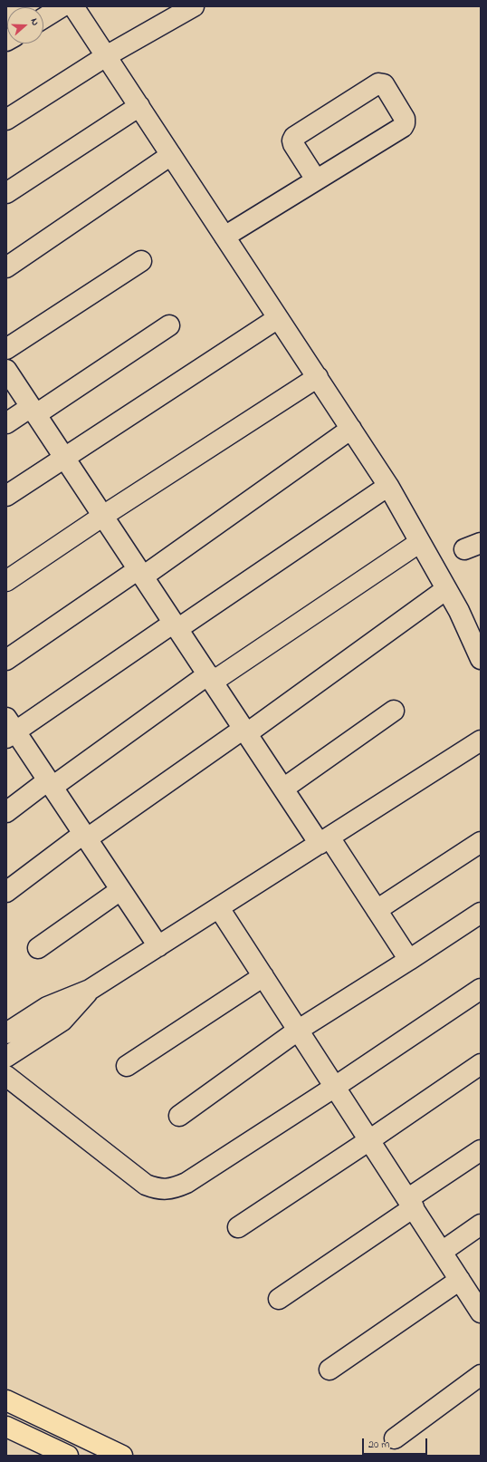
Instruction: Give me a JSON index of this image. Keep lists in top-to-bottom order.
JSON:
{
  "scale_bar": "20 m",
  "north": "right"
}
